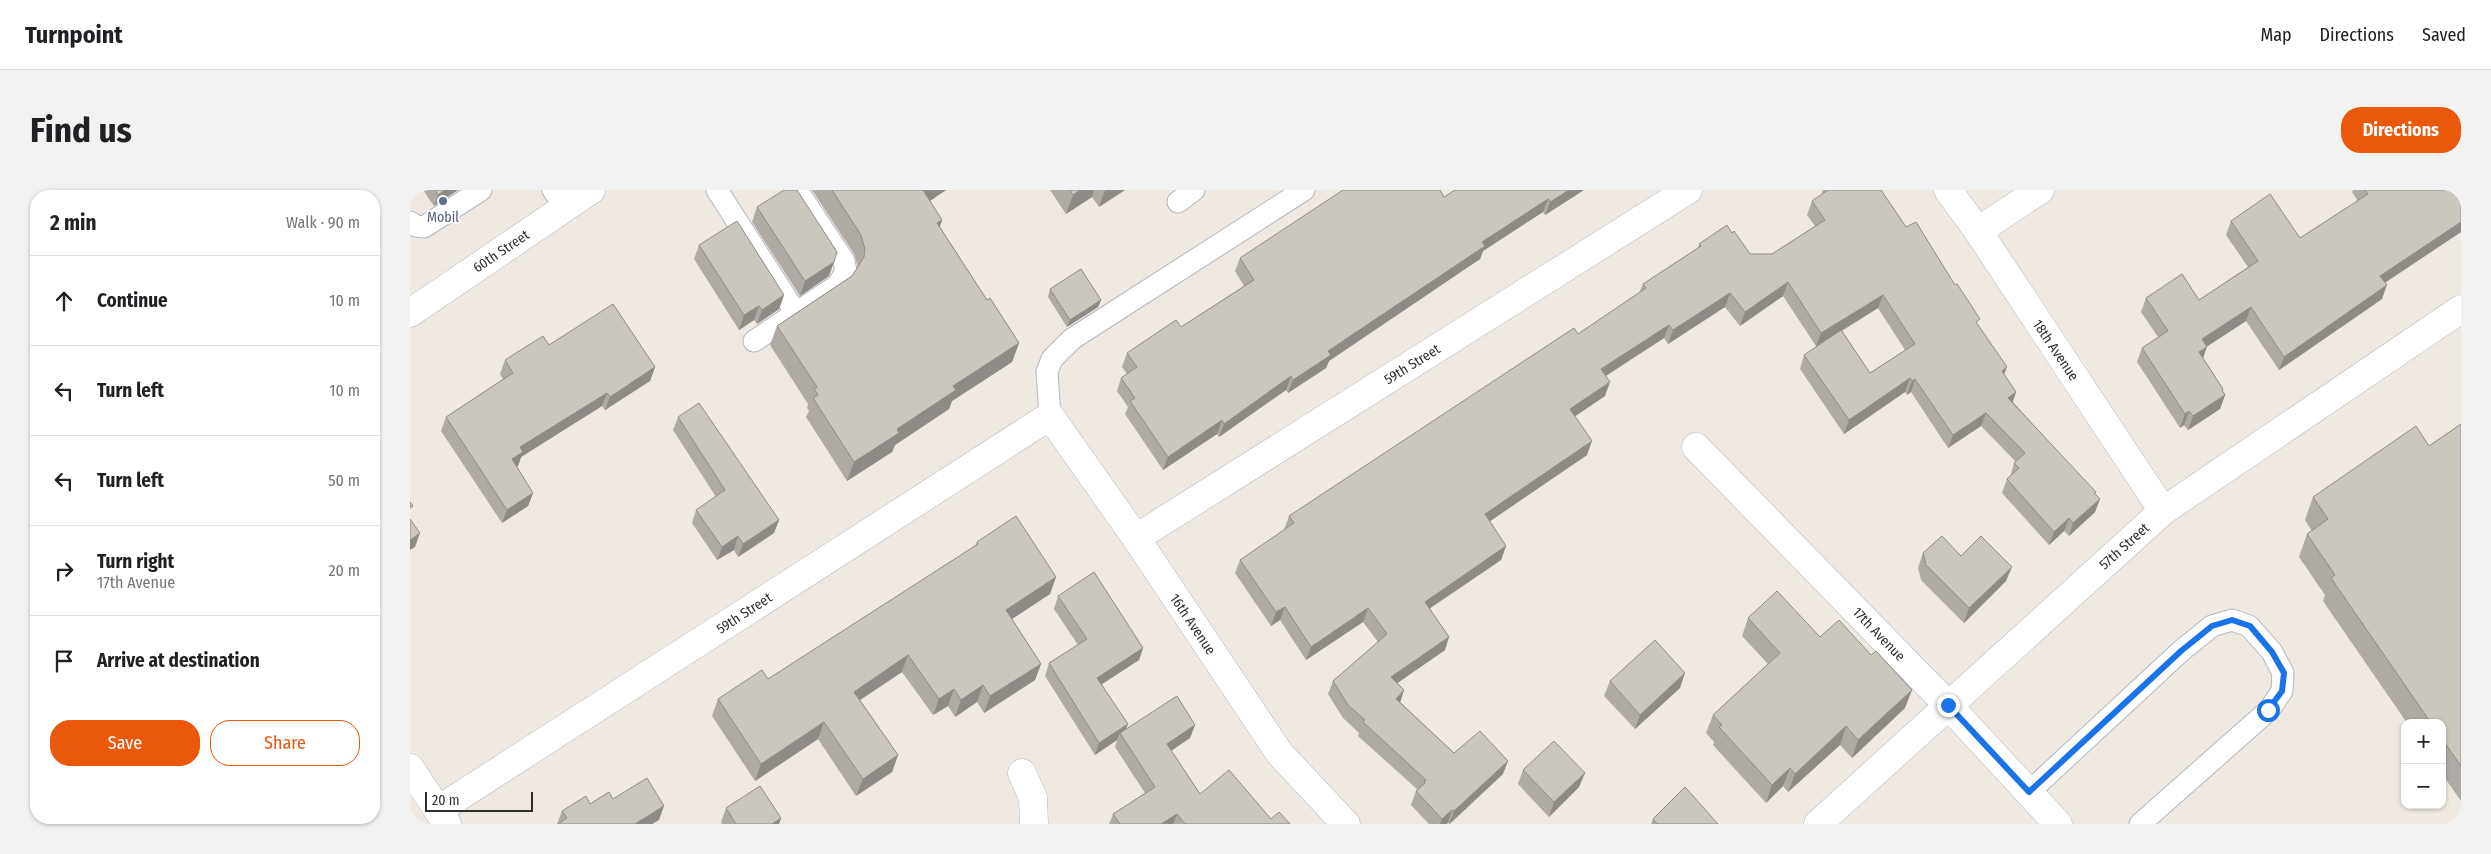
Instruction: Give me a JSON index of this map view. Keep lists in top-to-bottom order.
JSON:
{
  "streets": {
    "street": [
      "60th Street",
      "18th Avenue",
      "59th Street",
      "57th Street",
      "16th Avenue",
      "17th Avenue"
    ]
  },
  "crossings": [
    ["18th Avenue", "57th Street"],
    ["59th Street", "16th Avenue"],
    ["57th Street", "17th Avenue"]
  ],
  "places": ["Mobil"],
  "scale_bar": "20 m",
  "page": {
    "header": "Turnpoint",
    "nav": ["Map", "Directions", "Saved"],
    "buttons": [
      "Directions",
      ["Save", "Share"]
    ],
    "title": "Find us",
    "heading": ["2 min", "Walk · 90 m"],
    "list": [
      ["Continue", "10 m"],
      ["Turn left", "10 m"],
      ["Turn left", "50 m"],
      ["Turn right", "17th Avenue", "20 m"],
      "Arrive at destination"
    ],
    "map_buttons": ["+", "−"],
    "scale": "20 m"
  }
}
